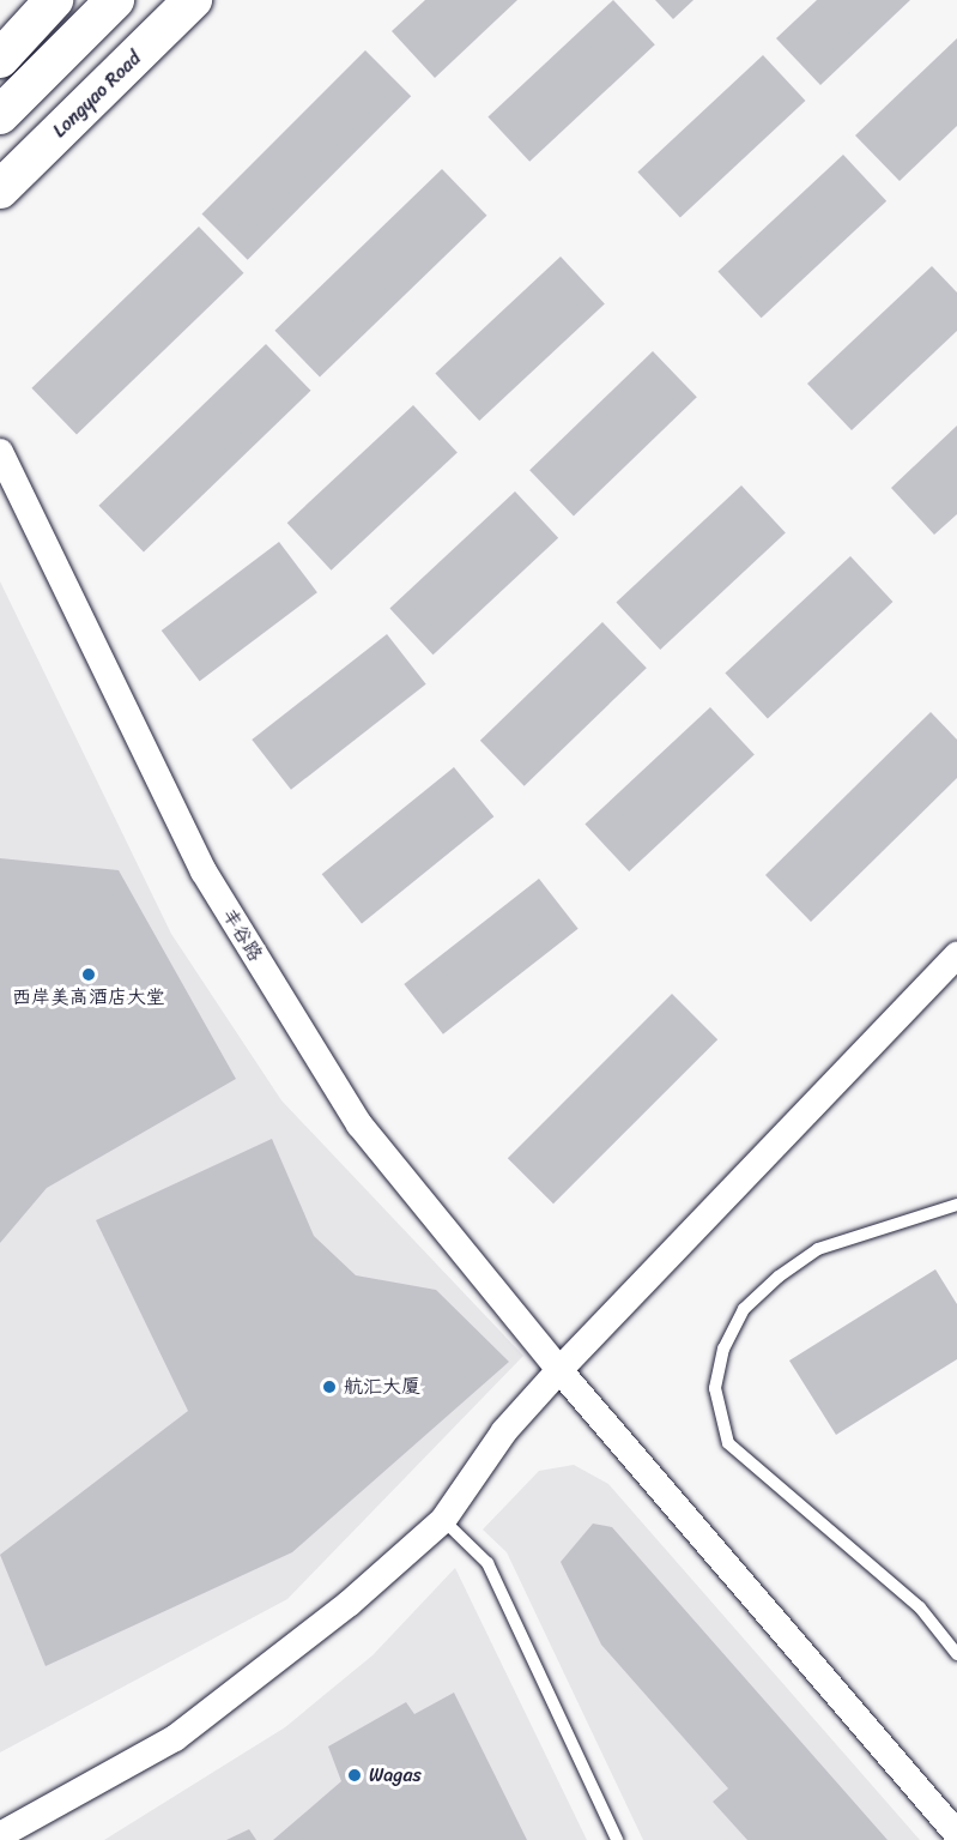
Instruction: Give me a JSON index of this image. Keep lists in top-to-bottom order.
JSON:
{
  "streets": {
    "main road": ["Longyao Road"],
    "street": ["丰谷路"]
  },
  "places": ["西岸美高酒店大堂", "航汇大厦", "Wagas"]
}
